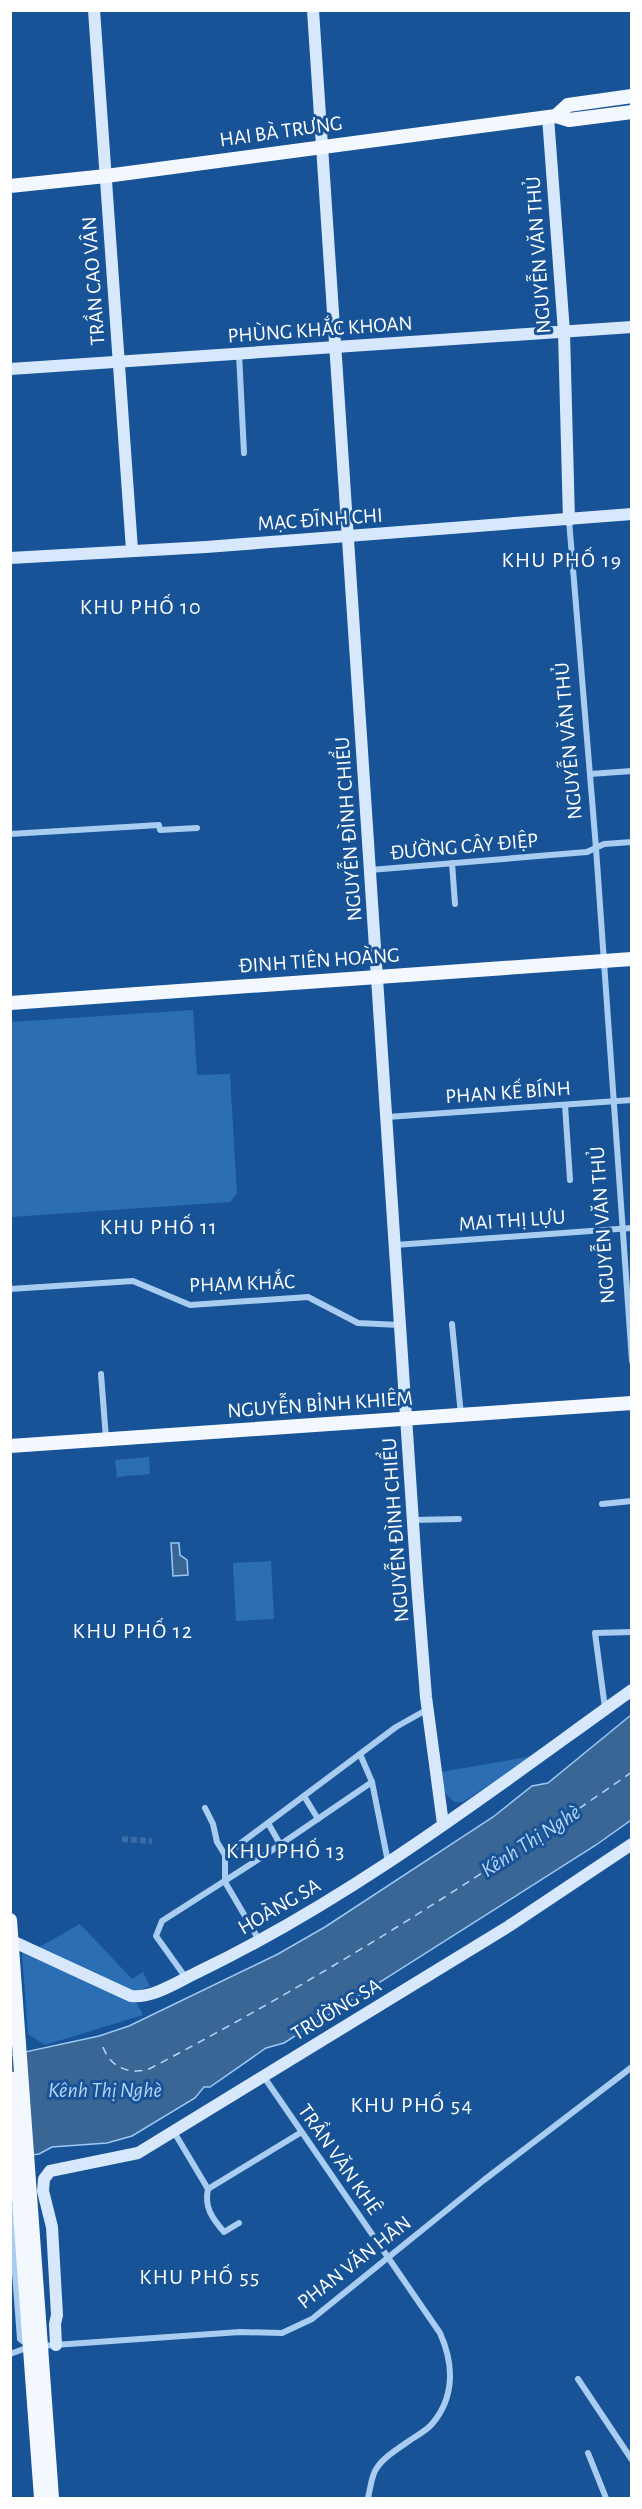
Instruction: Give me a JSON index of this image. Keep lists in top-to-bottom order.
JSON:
{
  "streets": {
    "main road": ["HAI BÀ TRƯNG", "ĐINH TIÊN HOÀNG", "NGUYỄN BỈNH KHIÊM"],
    "street": [
      "NGUYỄN VĂN THỦ",
      "TRẦN CAO VÂN",
      "PHÙNG KHẮC KHOAN",
      "MẠC ĐĨNH CHI",
      "NGUYỄN ĐÌNH CHIỂU",
      "ĐƯỜNG CÂY ĐIỆP",
      "PHAN KẾ BÍNH",
      "MAI THỊ LỰU",
      "PHẠM KHẮC",
      "HOÀNG SA",
      "TRƯỜNG SA",
      "TRẦN VĂN KHÊ",
      "PHAN VĂN HÂN"
    ]
  },
  "crossings": [
    ["HAI BÀ TRƯNG", "NGUYỄN VĂN THỦ"],
    ["HAI BÀ TRƯNG", "TRẦN CAO VÂN"],
    ["HAI BÀ TRƯNG", "NGUYỄN ĐÌNH CHIỂU"],
    ["NGUYỄN VĂN THỦ", "PHÙNG KHẮC KHOAN"],
    ["NGUYỄN VĂN THỦ", "MẠC ĐĨNH CHI"],
    ["NGUYỄN VĂN THỦ", "ĐƯỜNG CÂY ĐIỆP"],
    ["NGUYỄN VĂN THỦ", "ĐINH TIÊN HOÀNG"],
    ["NGUYỄN VĂN THỦ", "PHAN KẾ BÍNH"],
    ["NGUYỄN VĂN THỦ", "MAI THỊ LỰU"],
    ["TRẦN CAO VÂN", "PHÙNG KHẮC KHOAN"],
    ["TRẦN CAO VÂN", "MẠC ĐĨNH CHI"],
    ["PHÙNG KHẮC KHOAN", "NGUYỄN ĐÌNH CHIỂU"],
    ["MẠC ĐĨNH CHI", "NGUYỄN ĐÌNH CHIỂU"],
    ["NGUYỄN ĐÌNH CHIỂU", "ĐƯỜNG CÂY ĐIỆP"],
    ["NGUYỄN ĐÌNH CHIỂU", "ĐINH TIÊN HOÀNG"],
    ["NGUYỄN ĐÌNH CHIỂU", "PHAN KẾ BÍNH"],
    ["NGUYỄN ĐÌNH CHIỂU", "MAI THỊ LỰU"],
    ["NGUYỄN ĐÌNH CHIỂU", "PHẠM KHẮC"],
    ["NGUYỄN ĐÌNH CHIỂU", "NGUYỄN BỈNH KHIÊM"],
    ["NGUYỄN ĐÌNH CHIỂU", "HOÀNG SA"],
    ["TRƯỜNG SA", "TRẦN VĂN KHÊ"],
    ["TRƯỜNG SA", "PHAN VĂN HÂN"],
    ["TRẦN VĂN KHÊ", "PHAN VĂN HÂN"]
  ],
  "districts": [
    "KHU PHỐ 19",
    "KHU PHỐ 10",
    "KHU PHỐ 11",
    "KHU PHỐ 12",
    "KHU PHỐ 13",
    "KHU PHỐ 54",
    "KHU PHỐ 55"
  ],
  "water": ["Kênh Thị Nghè"]
}
